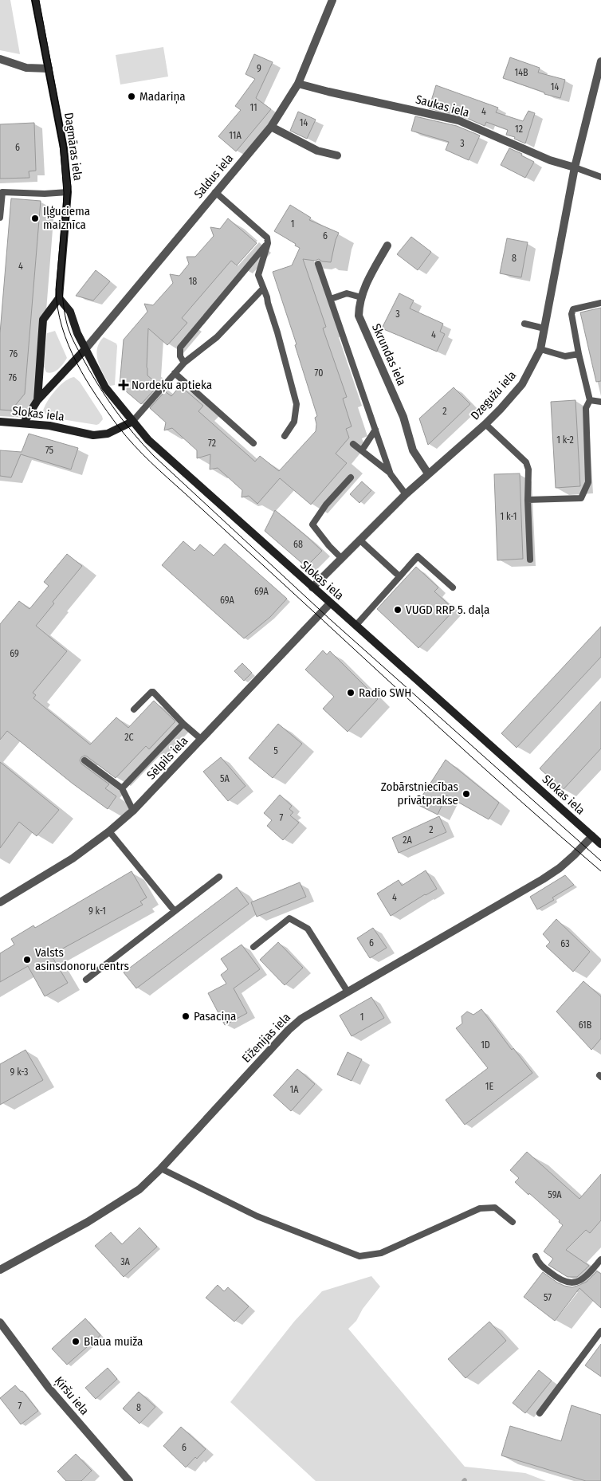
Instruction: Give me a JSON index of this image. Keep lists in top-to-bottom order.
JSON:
{
  "streets": {
    "street": [
      "Saukas iela",
      "Dagmāras iela",
      "Saldus iela",
      "Skrundas iela",
      "Dzegužu iela",
      "Slokas iela",
      "Sēlpils iela",
      "Eiženijas iela",
      "Ķiršu iela"
    ]
  },
  "crossings": [
    ["Saukas iela", "Saldus iela"],
    ["Saukas iela", "Dzegužu iela"],
    ["Skrundas iela", "Dzegužu iela"],
    ["Dzegužu iela", "Slokas iela"],
    ["Slokas iela", "Sēlpils iela"],
    ["Slokas iela", "Eiženijas iela"]
  ],
  "places": {
    "other": [
      "Madariņa",
      "Iļģuciema maiznīca",
      "VUGD RRP 5. daļa",
      "Radio SWH",
      "Zobārstniecības privātprakse",
      "Valsts asinsdonoru centrs",
      "Pasaciņa",
      "Blaua muiža"
    ],
    "health": ["Nordeķu aptieka"]
  },
  "house_numbers": [
    "9",
    "14B",
    "14",
    "11",
    "4",
    "14",
    "12",
    "11A",
    "3",
    "6",
    "1",
    "6",
    "8",
    "4",
    "18",
    "3",
    "4",
    "76",
    "70",
    "76",
    "2",
    "1 k-2",
    "72",
    "75",
    "1 k-1",
    "68",
    "69A",
    "69A",
    "69",
    "2C",
    "5",
    "5A",
    "7",
    "2",
    "2A",
    "4",
    "9 k-1",
    "6",
    "63",
    "1",
    "61B",
    "1D",
    "9 k-3",
    "1E",
    "1A",
    "59A",
    "3A",
    "57",
    "7",
    "8",
    "6"
  ]
}
